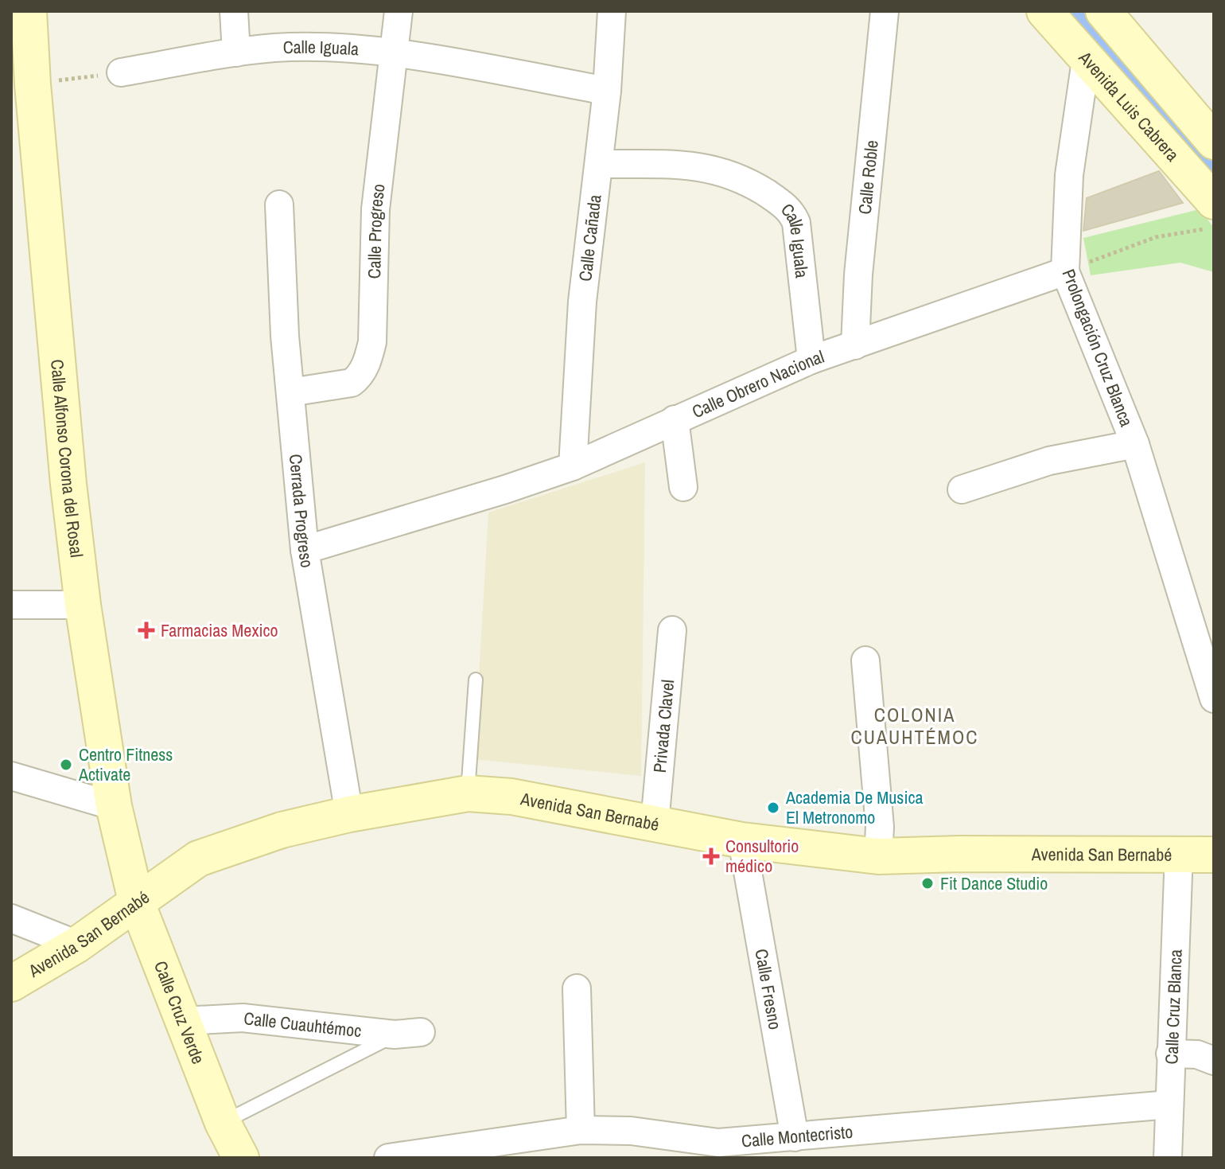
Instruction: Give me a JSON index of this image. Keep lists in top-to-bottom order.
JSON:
{
  "streets": {
    "street": [
      "Calle Iguala",
      "Avenida Luis Cabrera",
      "Calle Roble",
      "Calle Progreso",
      "Calle Cañada",
      "Prolongación Cruz Blanca",
      "Calle Obrero Nacional",
      "Calle Alfonso Corona del Rosal",
      "Cerrada Progreso",
      "Privada Clavel",
      "Avenida San Bernabé",
      "Calle Fresno",
      "Calle Cruz Blanca",
      "Calle Cruz Verde",
      "Calle Cuauhtémoc",
      "Calle Montecristo"
    ]
  },
  "crossings": [
    ["Calle Iguala", "Calle Progreso"],
    ["Calle Iguala", "Calle Cañada"],
    ["Calle Iguala", "Calle Obrero Nacional"],
    ["Avenida Luis Cabrera", "Prolongación Cruz Blanca"],
    ["Calle Roble", "Calle Obrero Nacional"],
    ["Calle Progreso", "Cerrada Progreso"],
    ["Calle Cañada", "Calle Obrero Nacional"],
    ["Prolongación Cruz Blanca", "Calle Obrero Nacional"],
    ["Calle Obrero Nacional", "Cerrada Progreso"],
    ["Calle Alfonso Corona del Rosal", "Avenida San Bernabé"],
    ["Calle Alfonso Corona del Rosal", "Calle Cruz Verde"],
    ["Cerrada Progreso", "Avenida San Bernabé"],
    ["Privada Clavel", "Avenida San Bernabé"],
    ["Avenida San Bernabé", "Calle Fresno"],
    ["Avenida San Bernabé", "Calle Cruz Blanca"],
    ["Avenida San Bernabé", "Calle Cruz Verde"],
    ["Calle Fresno", "Calle Montecristo"],
    ["Calle Cruz Blanca", "Calle Montecristo"],
    ["Calle Cruz Verde", "Calle Cuauhtémoc"]
  ],
  "districts": ["COLONIA CUAUHTÉMOC"],
  "places": {
    "health": ["Farmacias Mexico", "Consultorio médico"],
    "other": ["Centro Fitness Activate", "Academia De Musica El Metronomo", "Fit Dance Studio"]
  }
}
